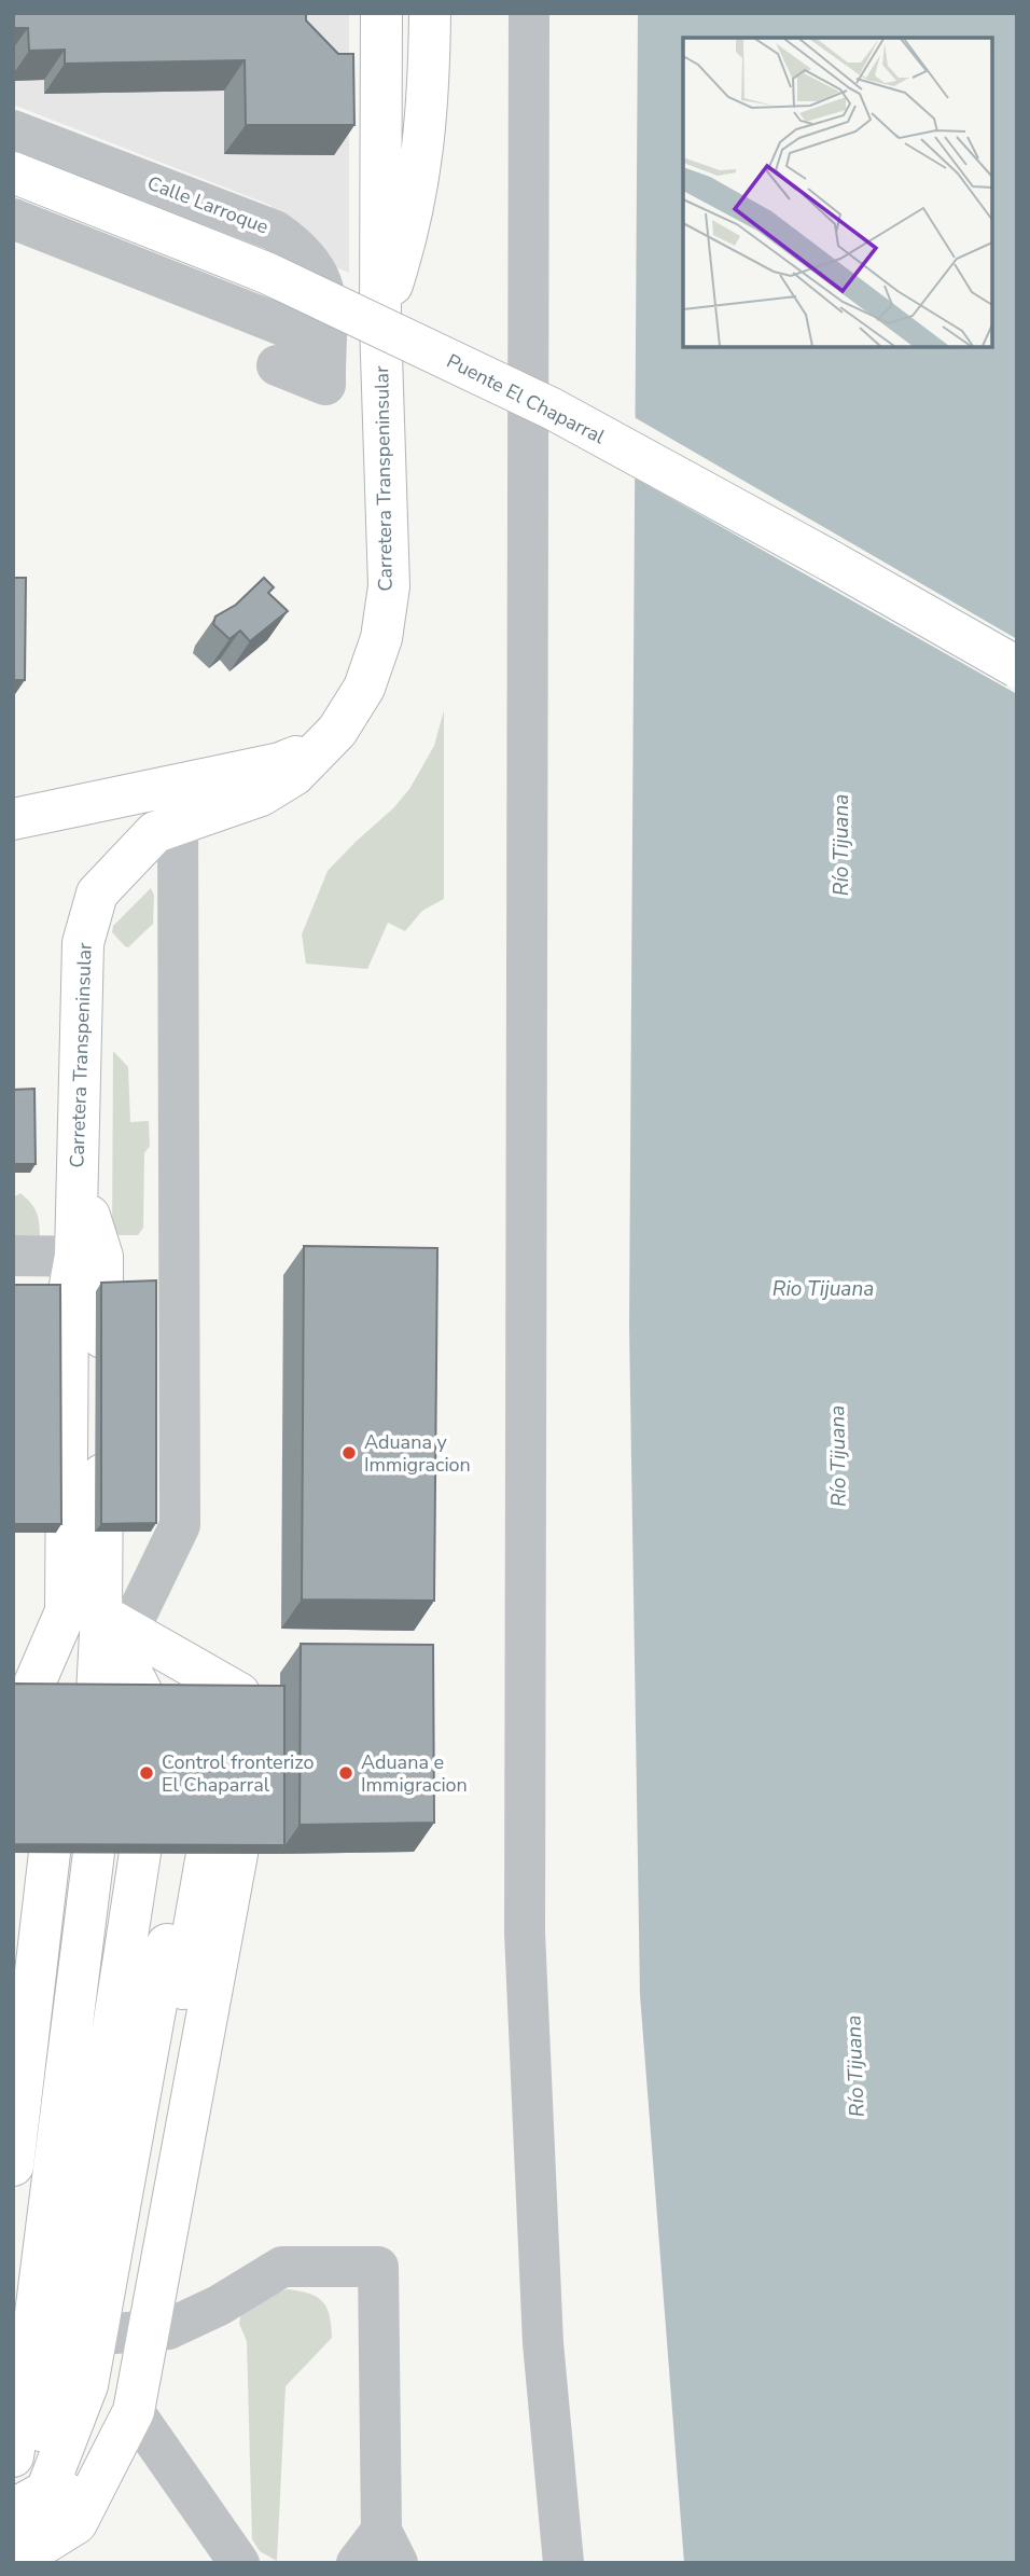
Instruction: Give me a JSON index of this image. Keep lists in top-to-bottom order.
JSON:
{
  "streets": {
    "main road": ["Puente El Chaparral", "Carretera Transpeninsular"],
    "street": ["Calle Larroque"]
  },
  "water": ["Río Tijuana", "Rio Tijuana"],
  "places": ["Aduana y Immigracion", "Control fronterizo El Chaparral", "Aduana e Immigracion"]
}
